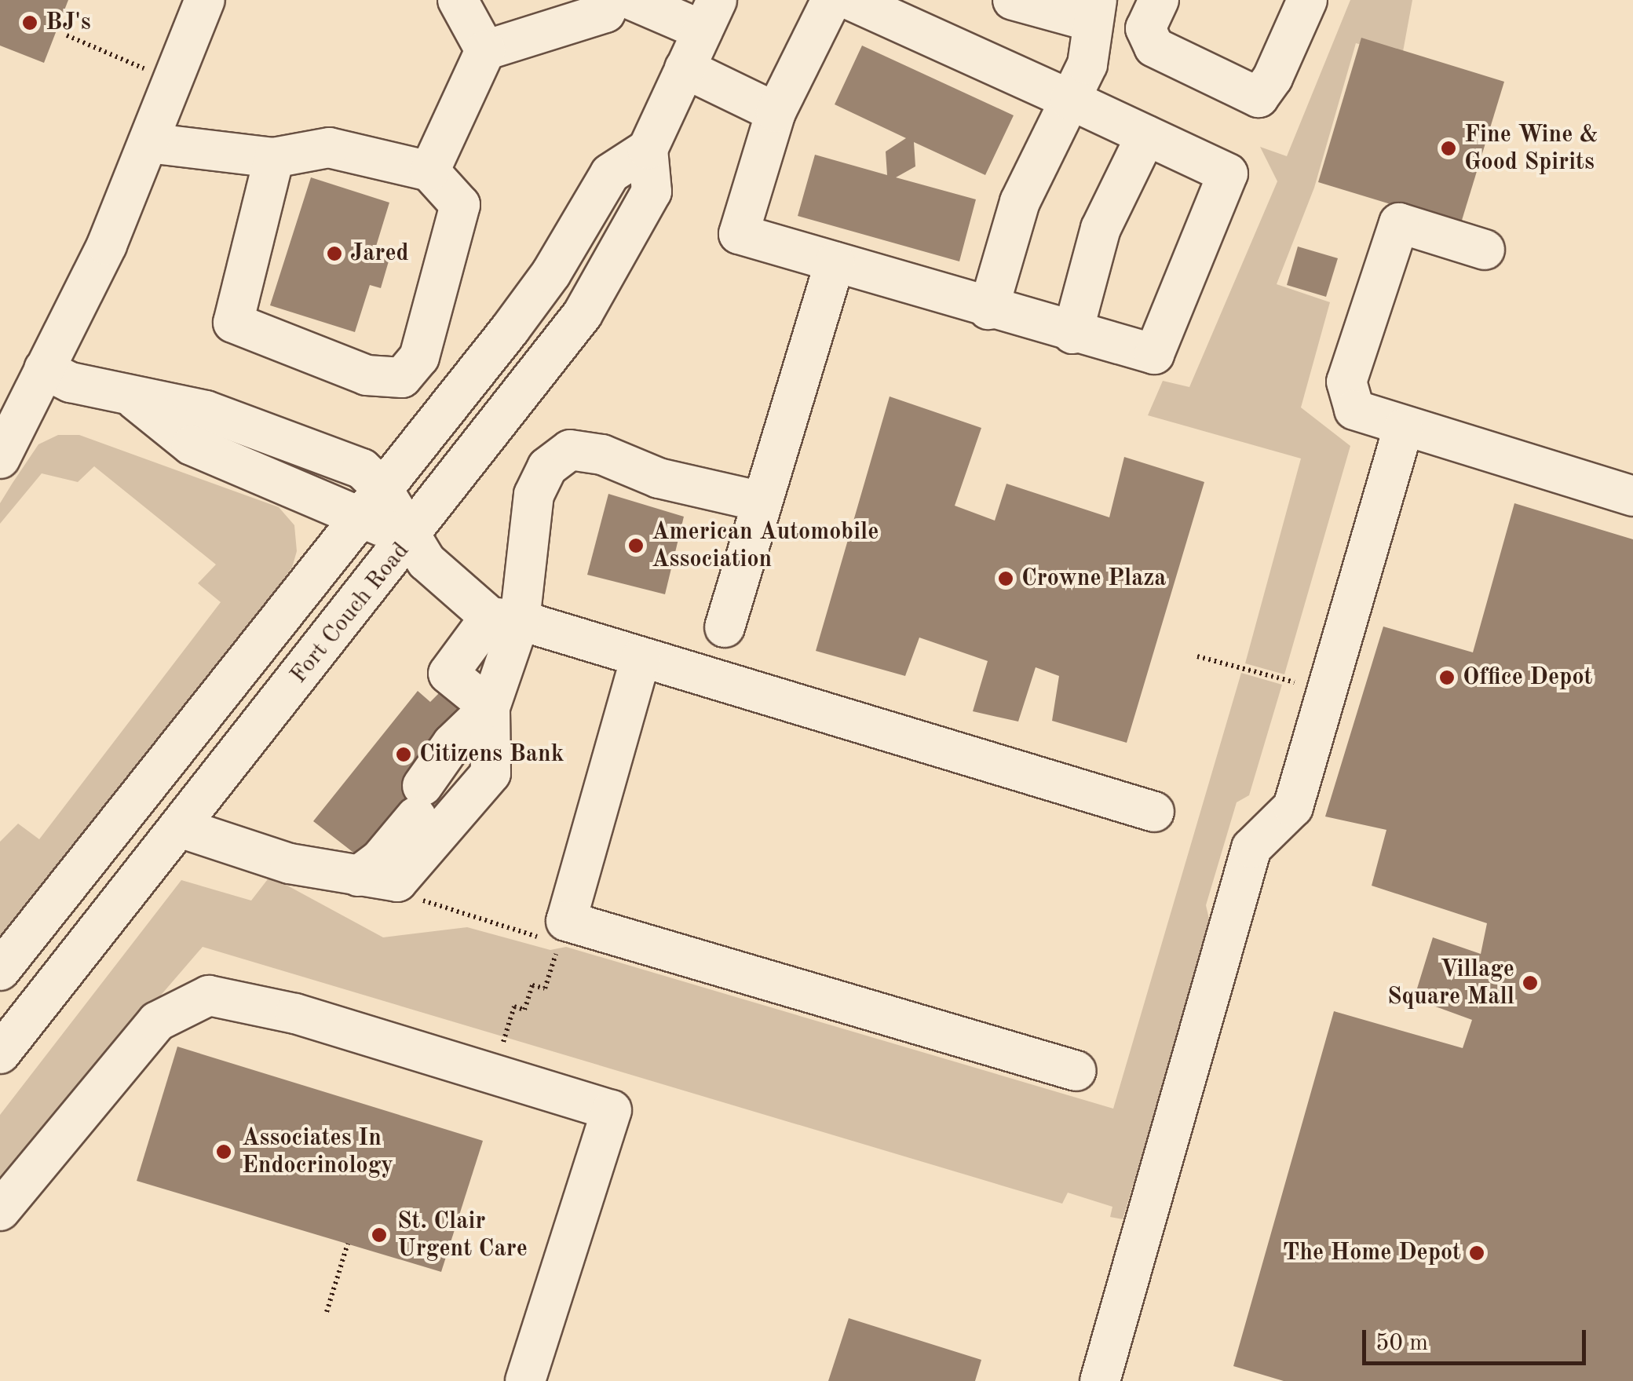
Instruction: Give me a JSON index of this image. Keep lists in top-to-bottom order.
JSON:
{
  "streets": {
    "street": ["Fort Couch Road"]
  },
  "places": [
    "BJ's",
    "Fine Wine & Good Spirits",
    "Jared",
    "American Automobile Association",
    "Crowne Plaza",
    "Office Depot",
    "Citizens Bank",
    "Village Square Mall",
    "Associates In Endocrinology",
    "St. Clair Urgent Care",
    "The Home Depot"
  ],
  "scale_bar": "50 m"
}
